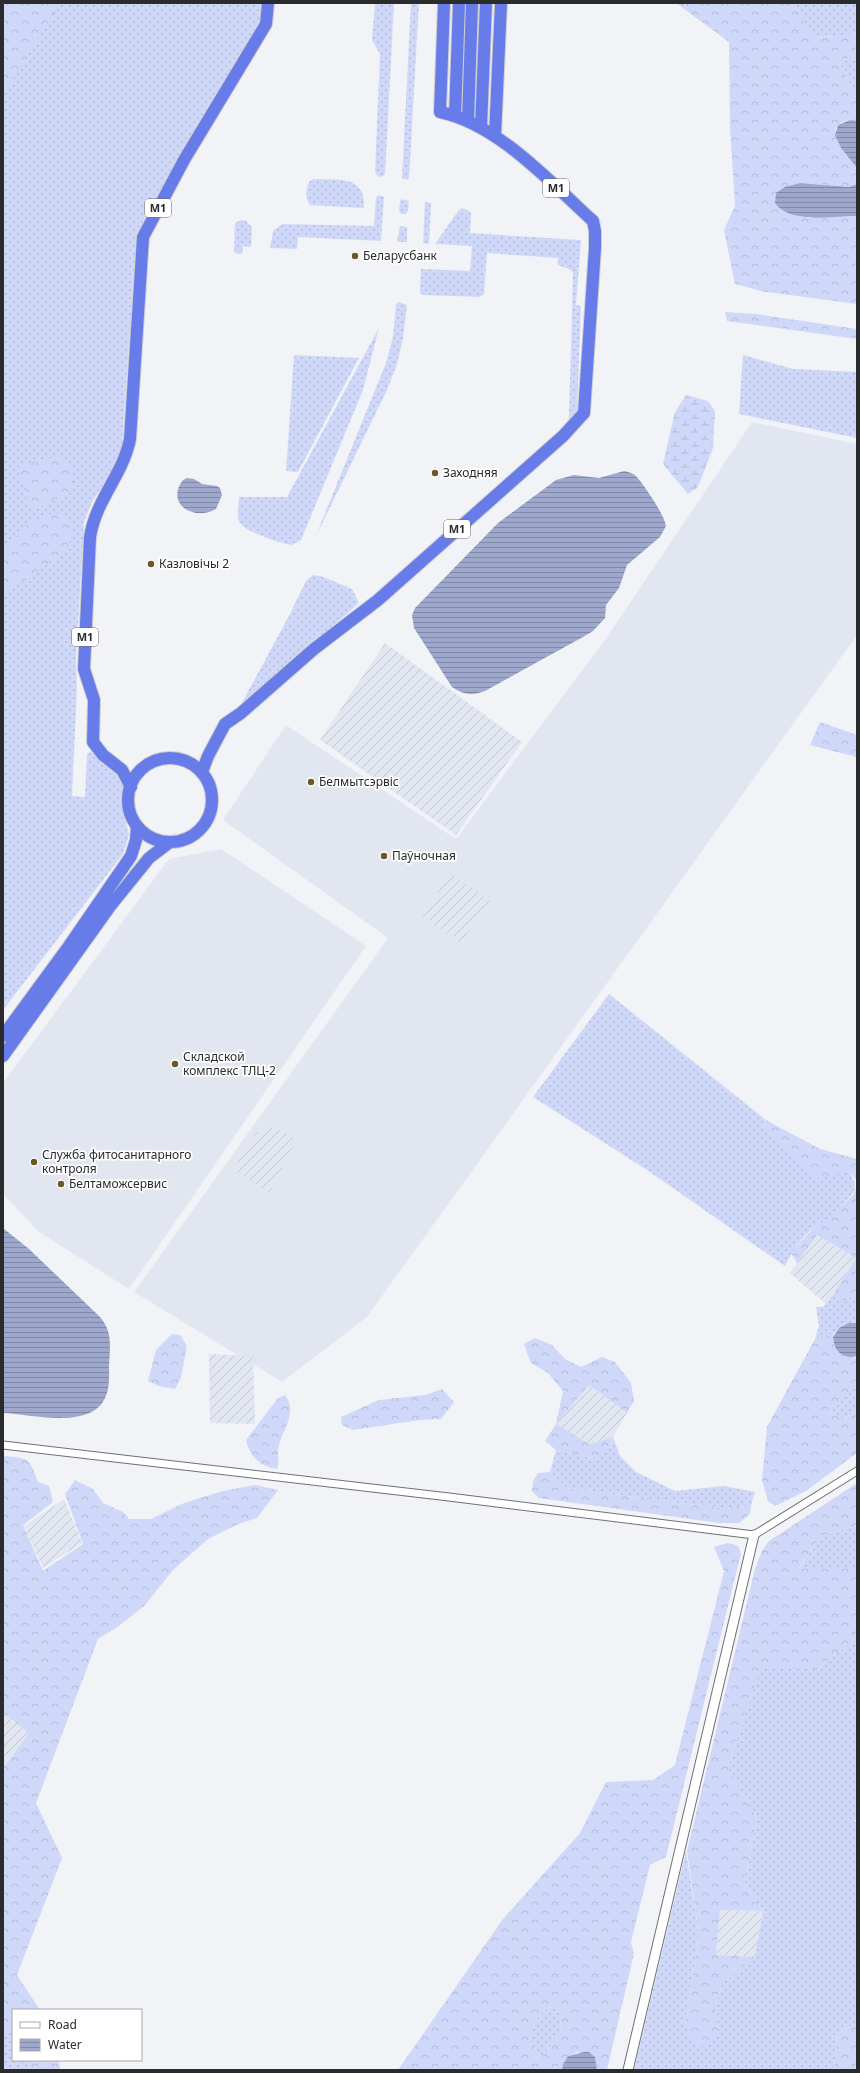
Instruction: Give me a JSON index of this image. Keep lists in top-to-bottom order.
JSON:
{
  "streets": {
    "highway": ["М1"]
  },
  "places": [
    "Беларусбанк",
    "Заходняя",
    "Казловічы 2",
    "Белмытсэрвіс",
    "Паўночная",
    "Складской комплекс ТЛЦ-2",
    "Служба фитосанитарного контроля",
    "Белтаможсервис"
  ],
  "legend": ["Road", "Water"]
}
